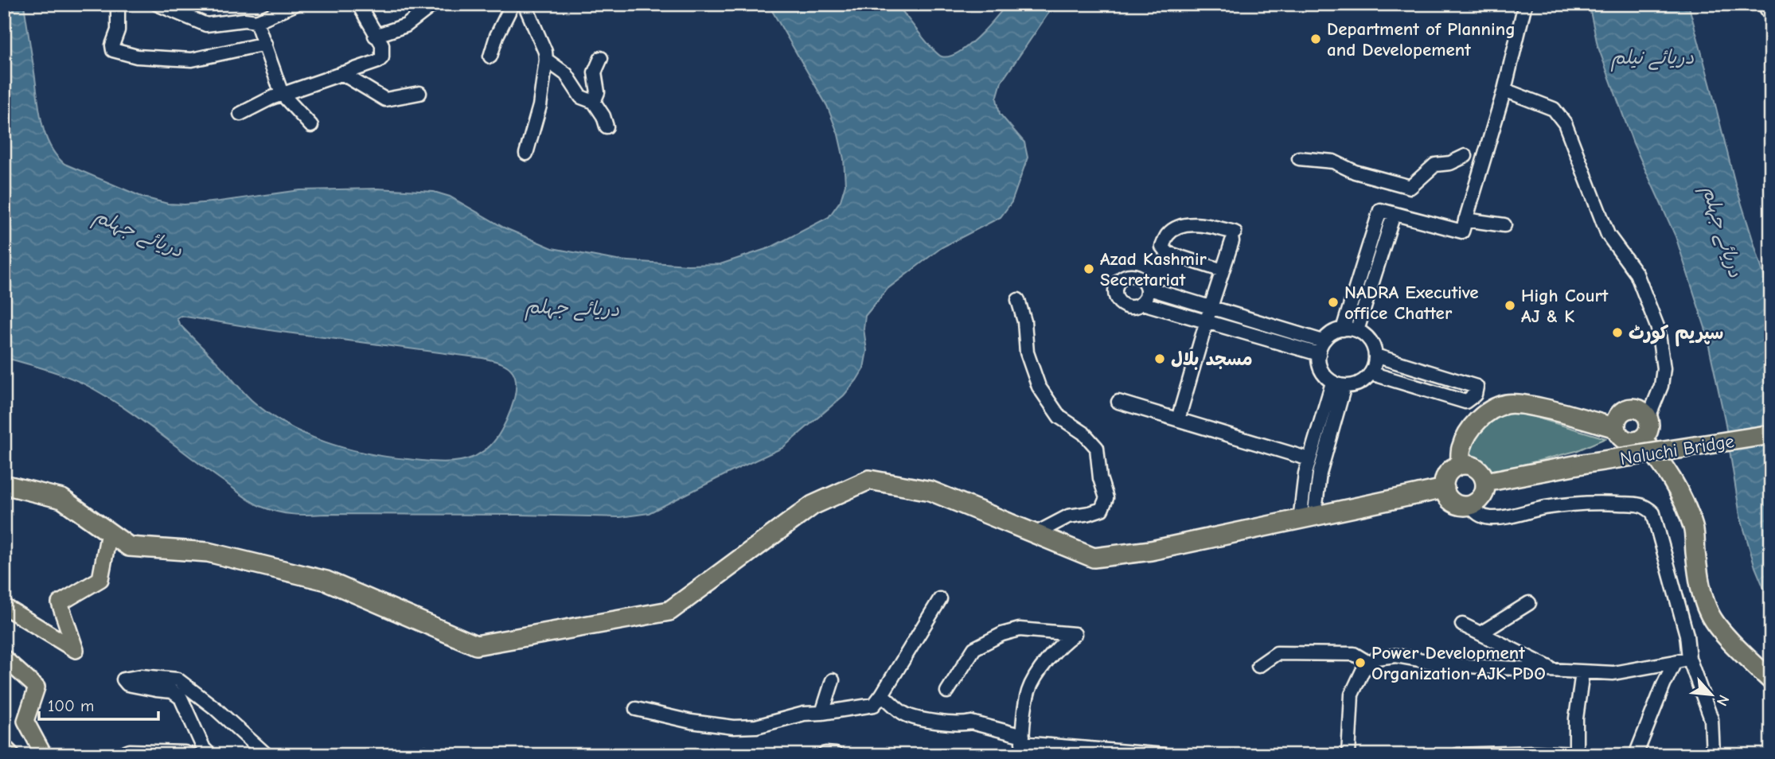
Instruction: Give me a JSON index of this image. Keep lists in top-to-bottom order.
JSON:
{
  "streets": {
    "highway": ["Naluchi Bridge"]
  },
  "water": ["دریائے نیلم", "دریائے جہلم"],
  "places": [
    "Department of Planning and Developement",
    "Azad Kashmir Secretariat",
    "NADRA Executive office Chatter",
    "High Court AJ & K",
    "سپریم کورٹ",
    "مسجد بلال",
    "Power Development Organization AJK PDO"
  ],
  "scale_bar": "100 m",
  "north": "bottom right"
}
